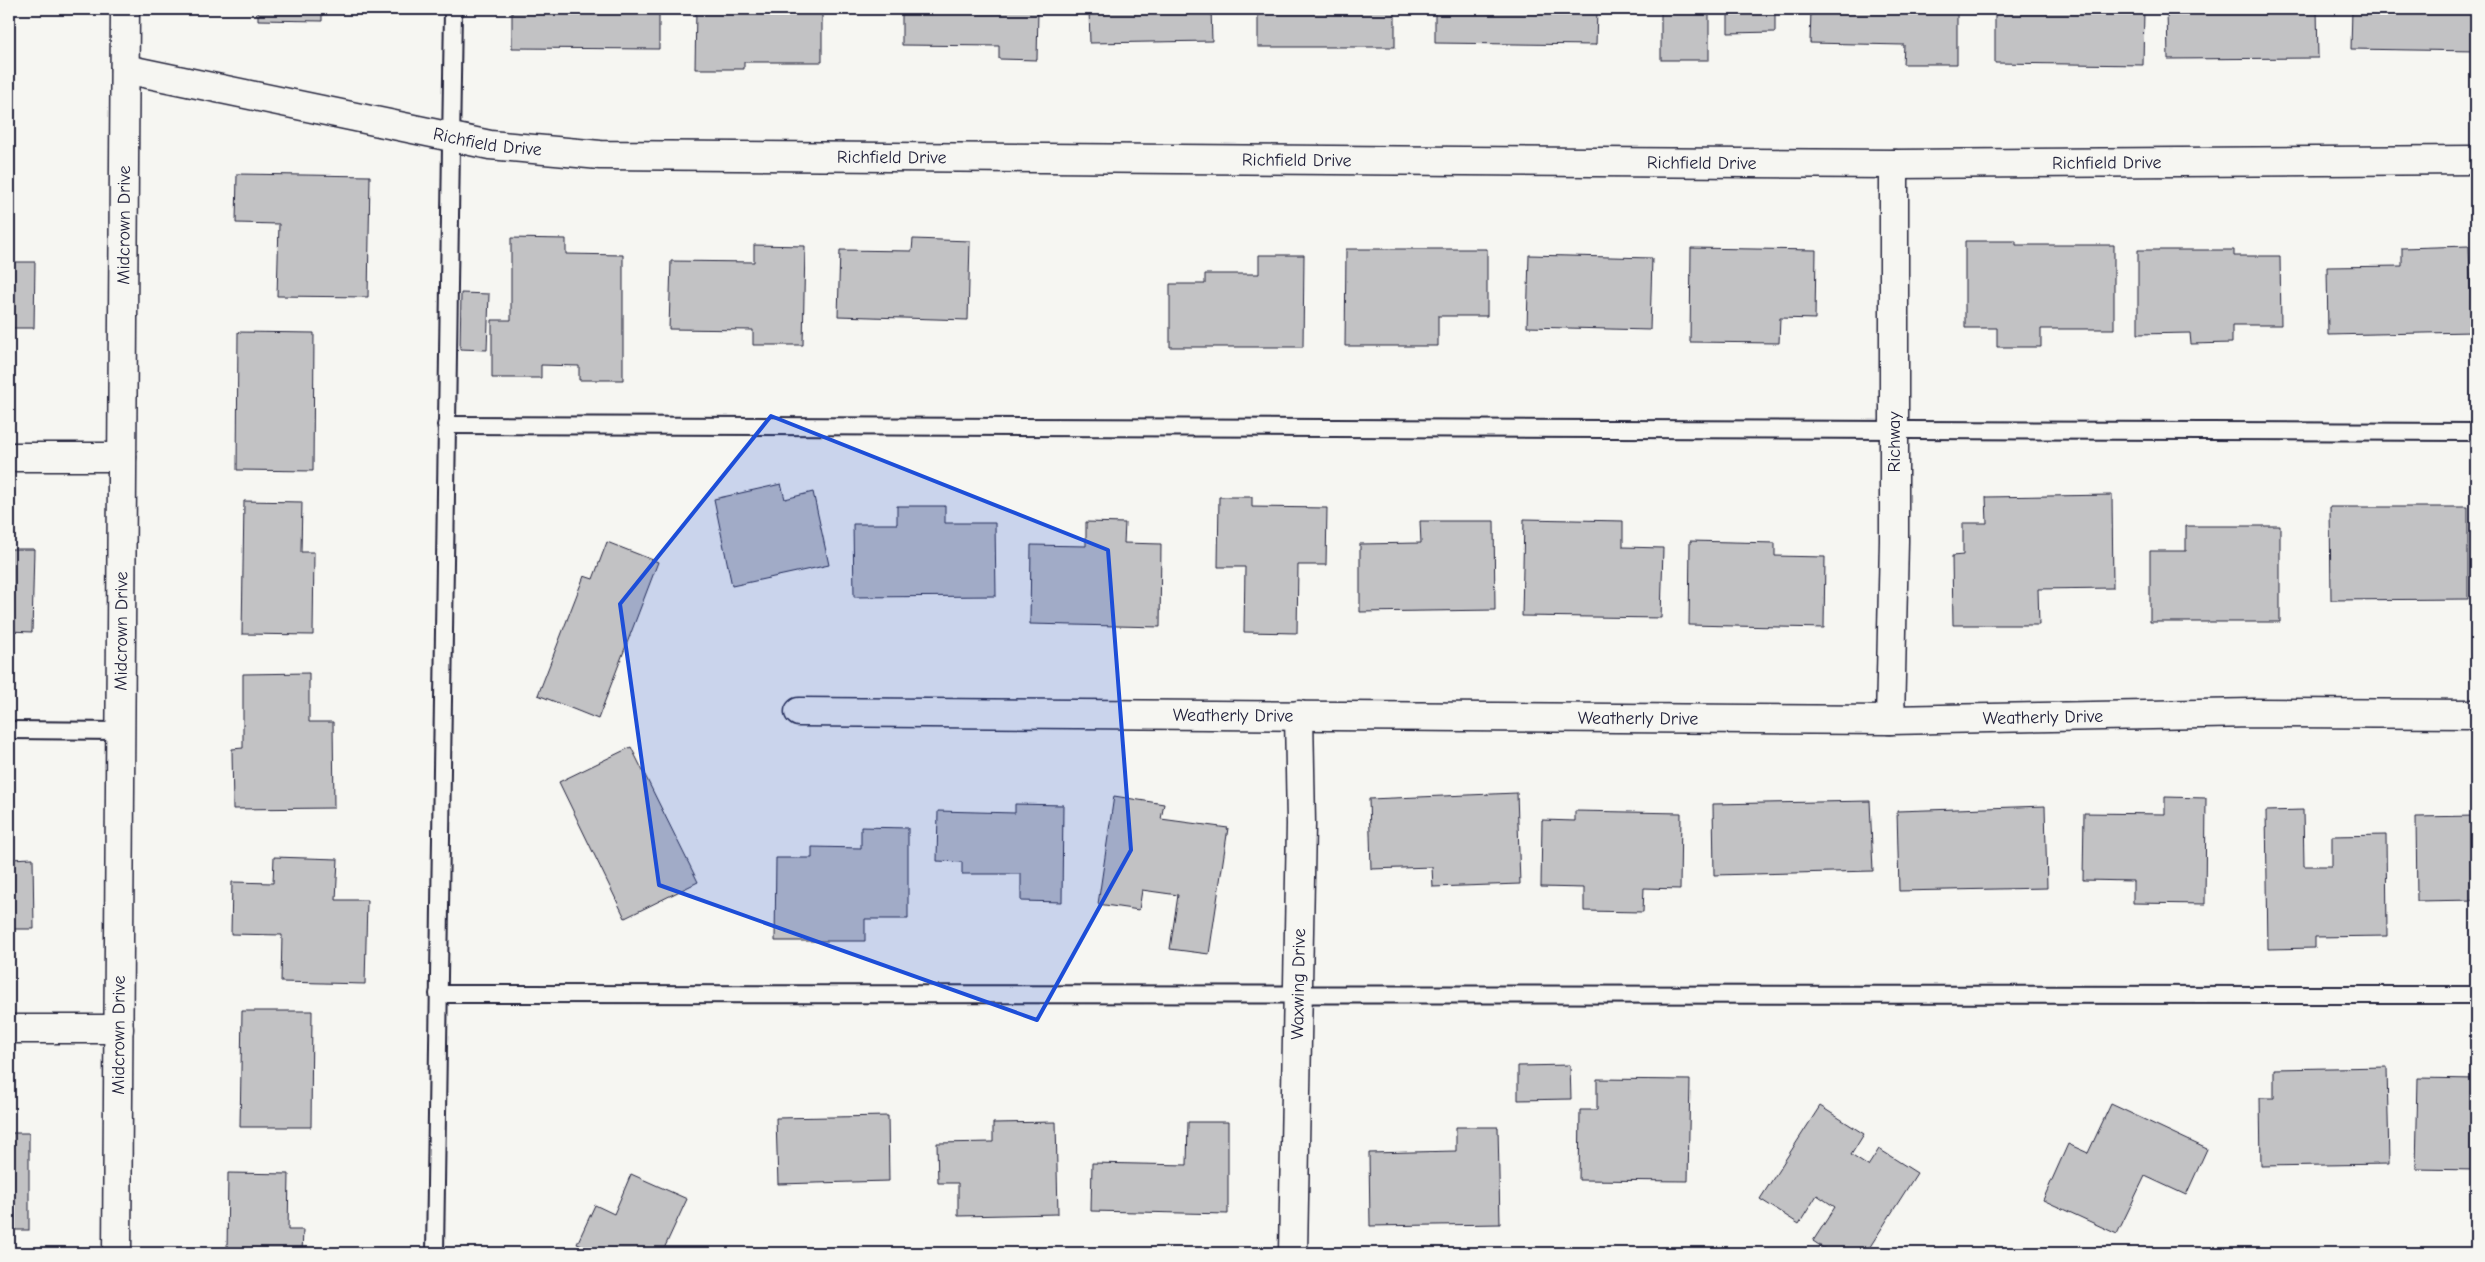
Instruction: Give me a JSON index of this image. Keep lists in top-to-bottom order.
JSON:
{
  "streets": {
    "street": [
      "Richfield Drive",
      "Midcrown Drive",
      "Richway",
      "Weatherly Drive",
      "Waxwing Drive"
    ]
  },
  "crossings": [
    ["Richfield Drive", "Midcrown Drive"],
    ["Richfield Drive", "Richway"],
    ["Richway", "Weatherly Drive"],
    ["Weatherly Drive", "Waxwing Drive"]
  ]
}
